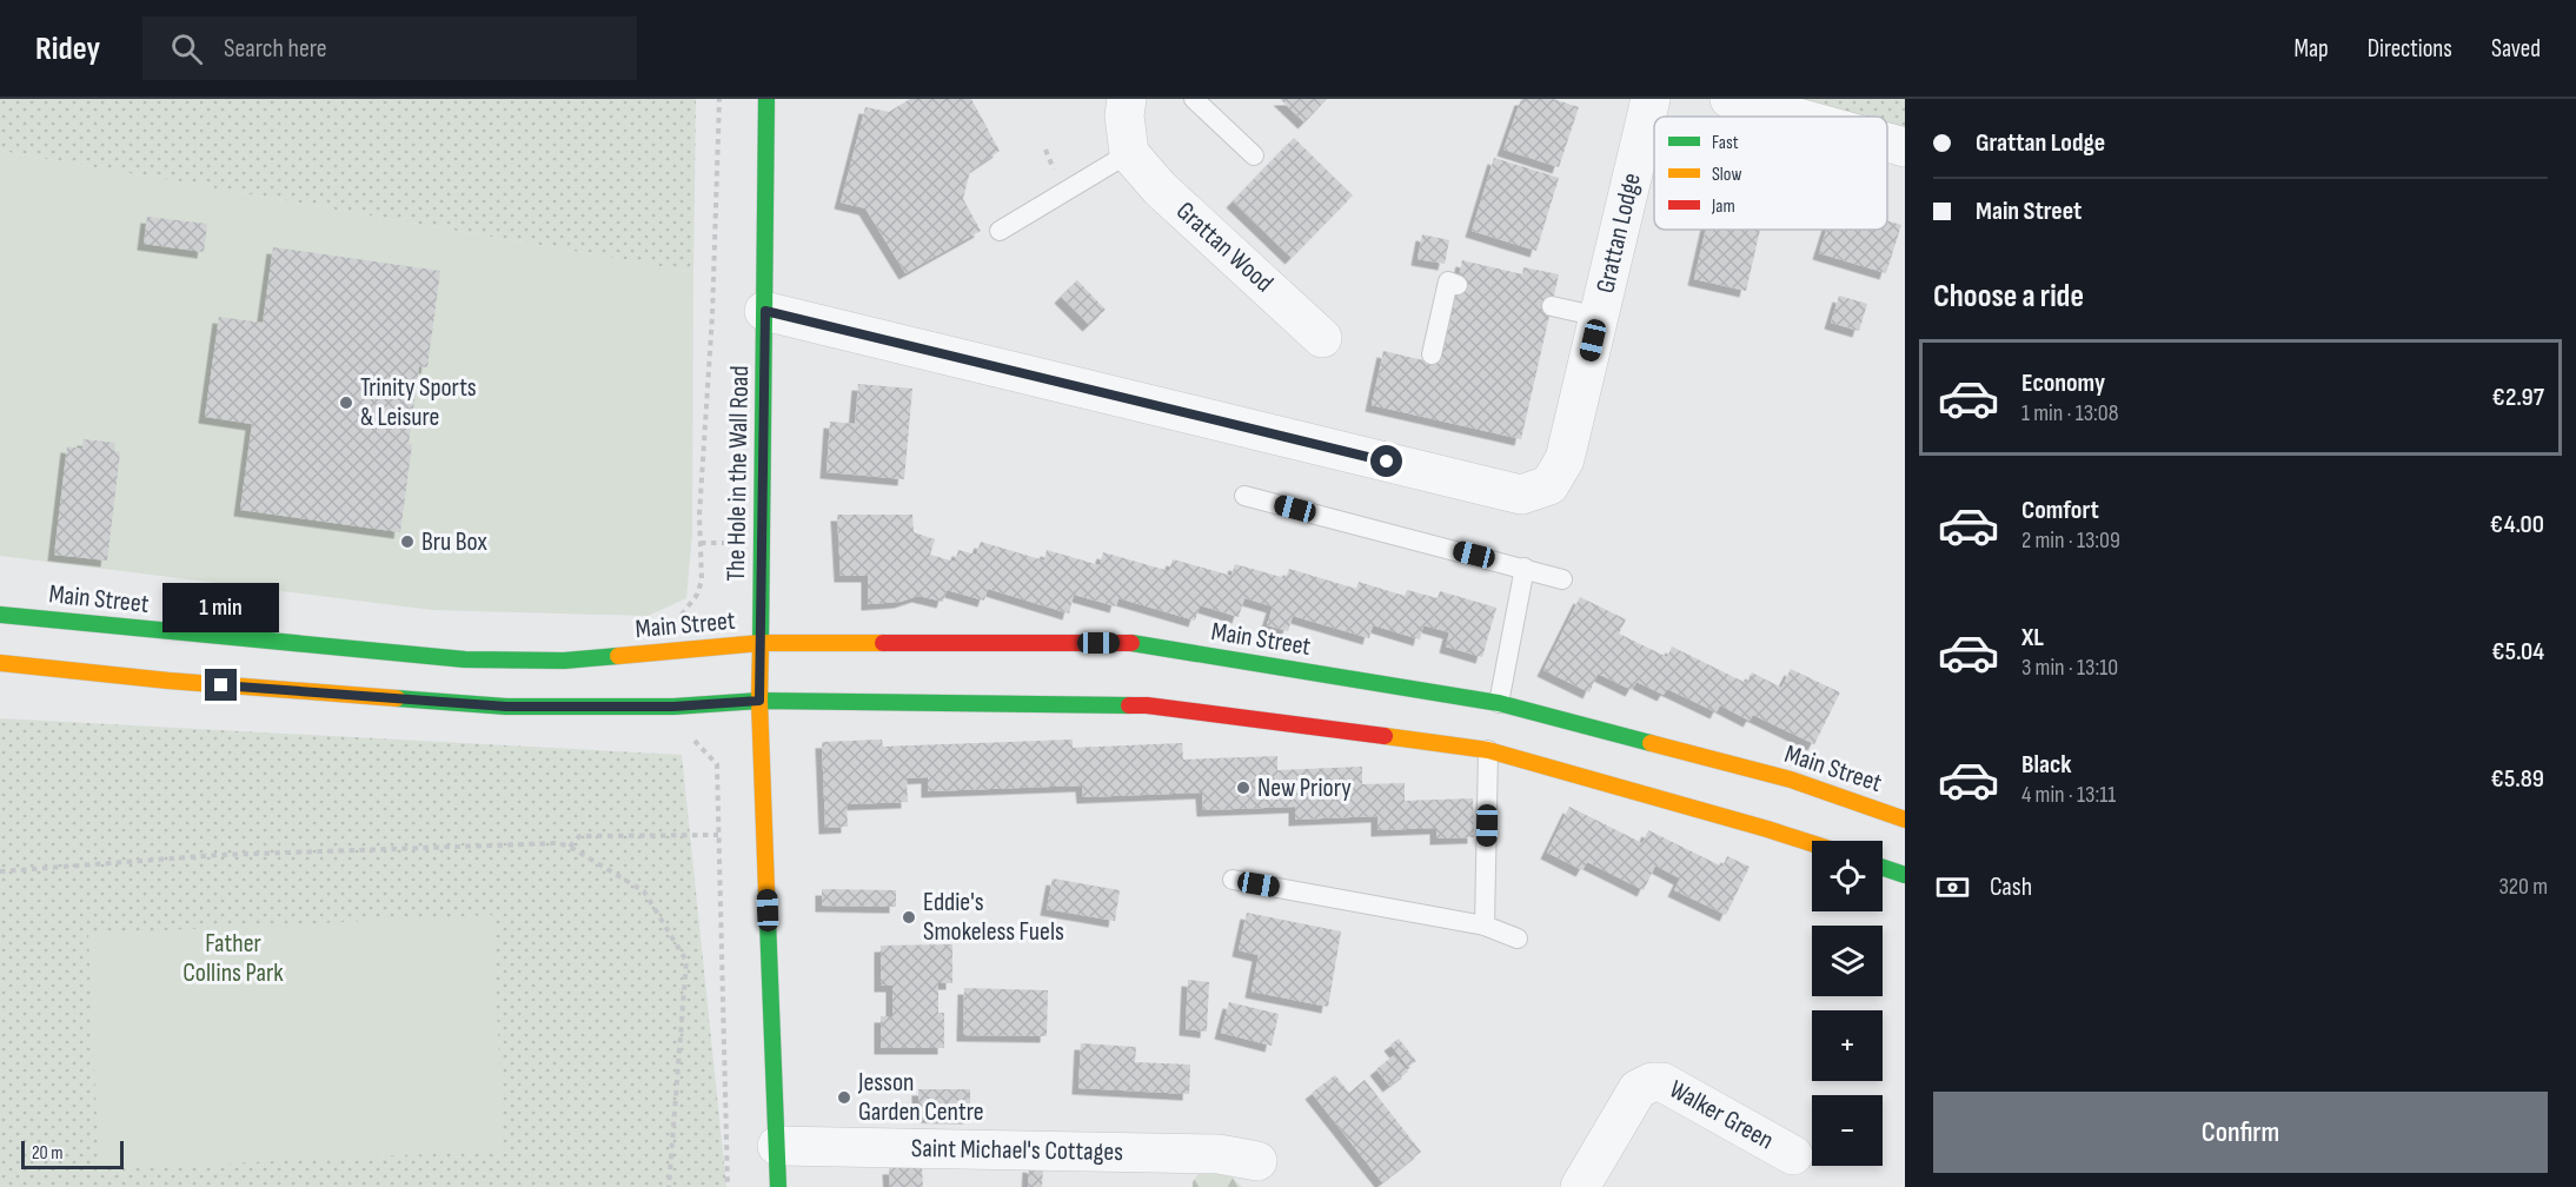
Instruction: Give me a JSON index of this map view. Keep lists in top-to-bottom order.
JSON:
{
  "streets": {
    "street": [
      "Grattan Lodge",
      "Grattan Wood",
      "The Hole in the Wall Road",
      "Main Street",
      "Walker Green",
      "Saint Michael's Cottages"
    ]
  },
  "crossings": [
    ["Grattan Lodge", "The Hole in the Wall Road"],
    ["The Hole in the Wall Road", "Main Street"],
    ["The Hole in the Wall Road", "Saint Michael's Cottages"]
  ],
  "parks": ["Father Collins Park"],
  "places": [
    "Trinity Sports & Leisure",
    "Bru Box",
    "New Priory",
    "Eddie's Smokeless Fuels",
    "Jesson Garden Centre"
  ],
  "legend": ["Fast", "Slow", "Jam"],
  "scale_bar": "20 m",
  "page": {
    "header": "Ridey",
    "search": "Search here",
    "nav": ["Map", "Directions", "Saved"],
    "banner": ["Grattan Lodge", "Main Street"],
    "heading": "Choose a ride",
    "list": [
      {
        "name": "Economy",
        "note": "1 min · 13:08",
        "value": "€2.97"
      },
      {
        "name": "Comfort",
        "note": "2 min · 13:09",
        "value": "€4.00"
      },
      {
        "name": "XL",
        "note": "3 min · 13:10",
        "value": "€5.04"
      },
      {
        "name": "Black",
        "note": "4 min · 13:11",
        "value": "€5.89"
      }
    ],
    "bubble": "1 min",
    "map_buttons": ["+", "−"],
    "pay": ["Cash", "320 m"],
    "buttons": "Confirm",
    "scale": "20 m"
  }
}
